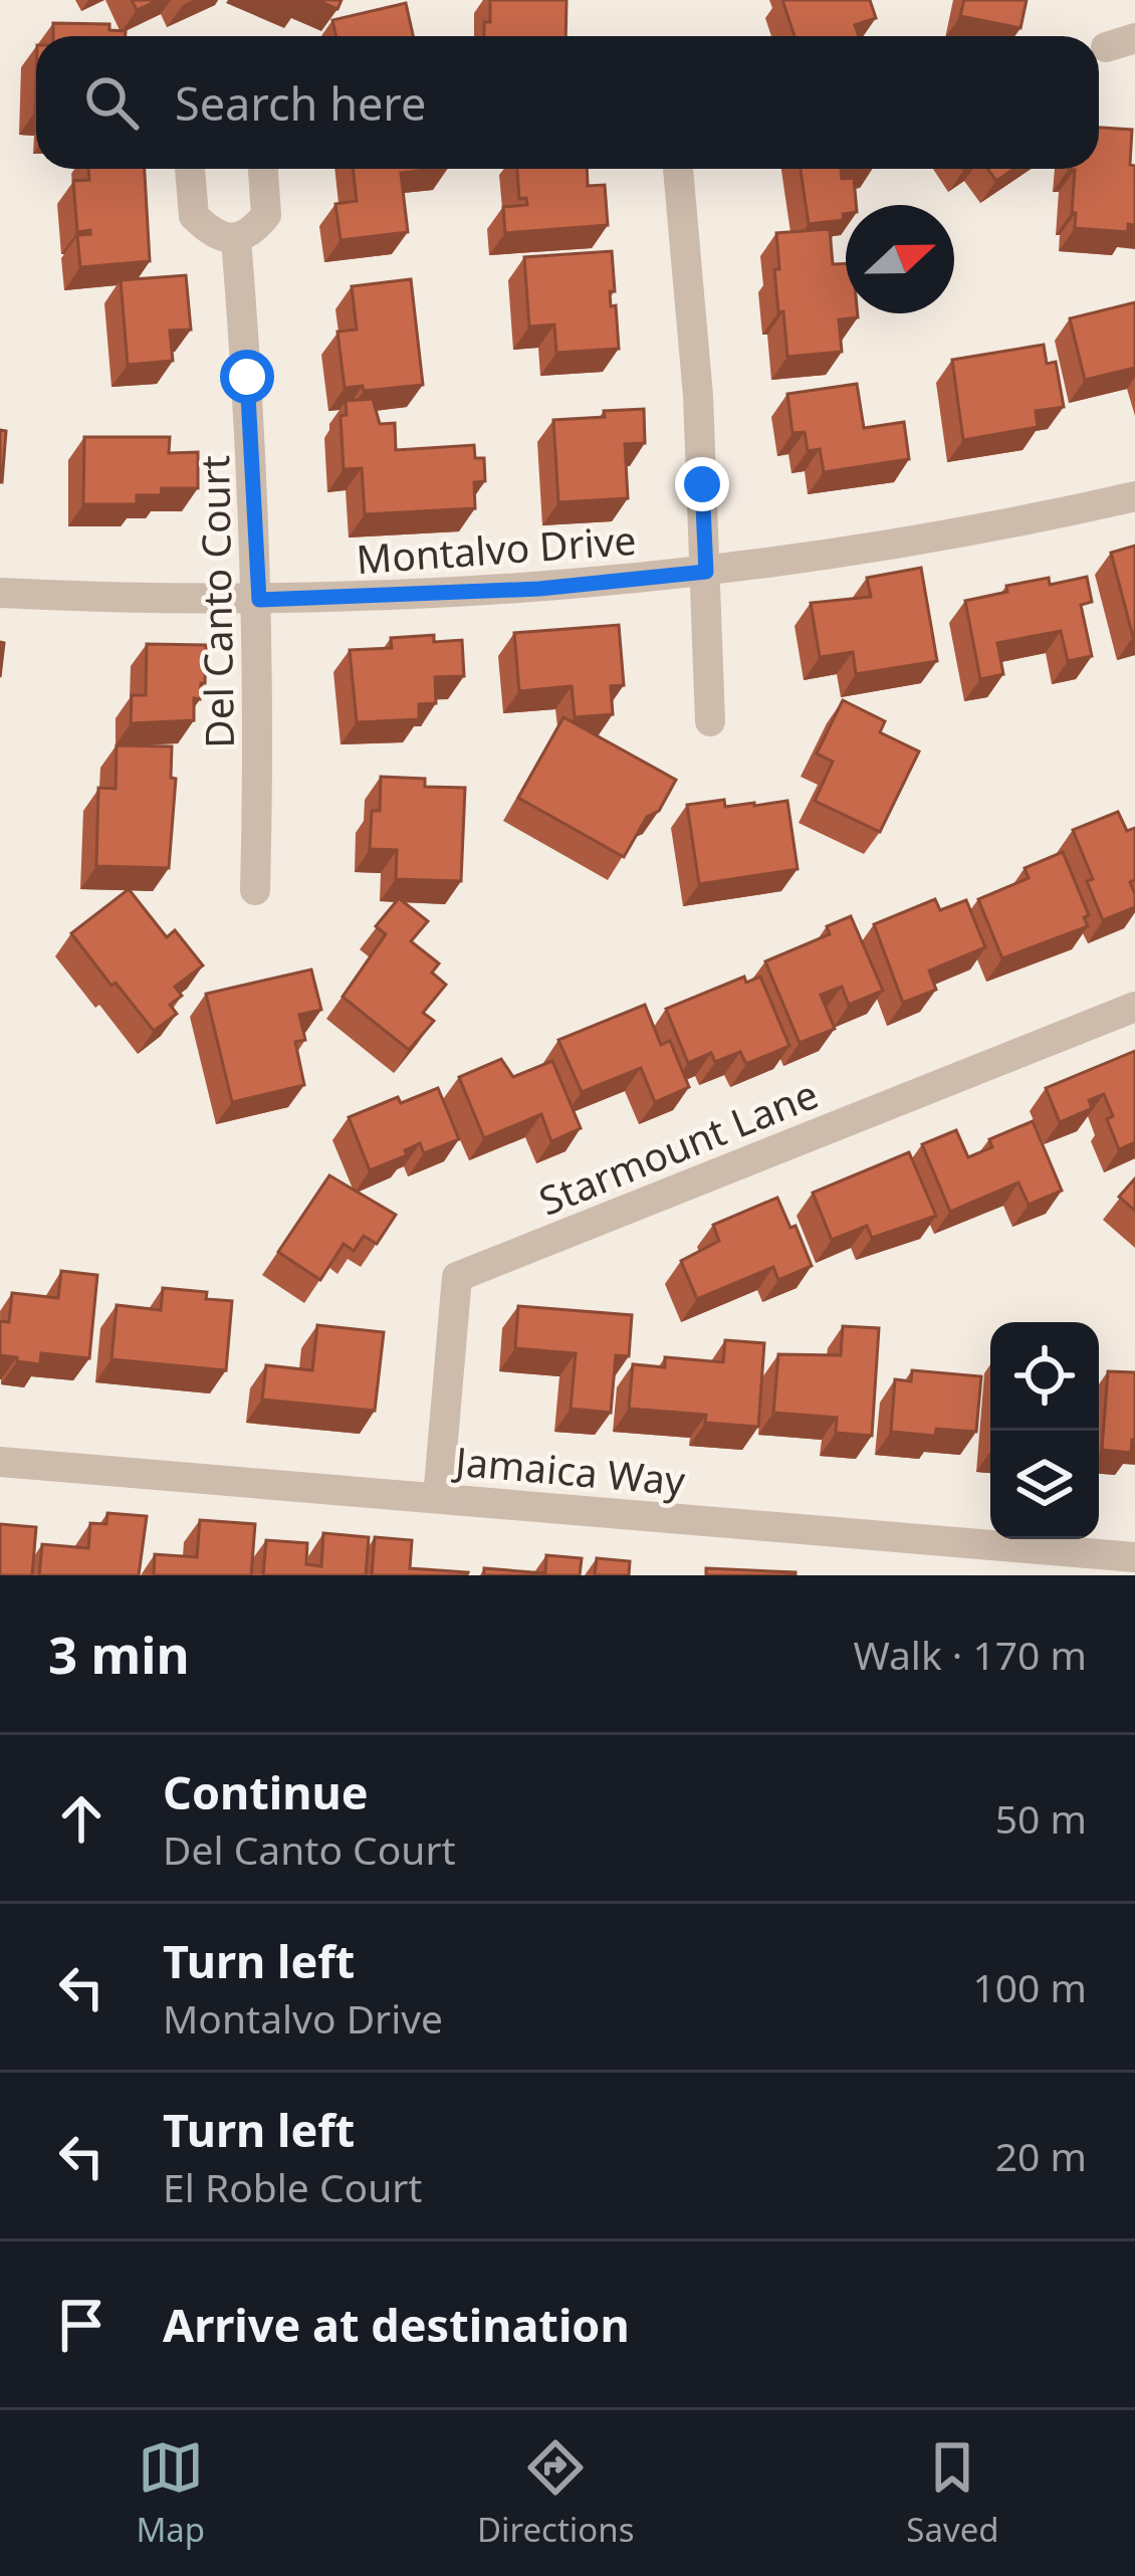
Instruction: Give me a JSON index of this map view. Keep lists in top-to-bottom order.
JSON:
{
  "streets": {
    "street": [
      "Montalvo Drive",
      "Del Canto Court",
      "Starmount Lane",
      "Jamaica Way"
    ]
  },
  "crossings": [
    ["Montalvo Drive", "Del Canto Court"],
    ["Starmount Lane", "Jamaica Way"]
  ],
  "north": "right",
  "page": {
    "search": "Search here",
    "heading": ["3 min", "Walk · 170 m"],
    "list": [
      ["Continue", "Del Canto Court", "50 m"],
      ["Turn left", "Montalvo Drive", "100 m"],
      ["Turn left", "El Roble Court", "20 m"],
      "Arrive at destination"
    ],
    "nav": ["Map", "Directions", "Saved"]
  }
}
